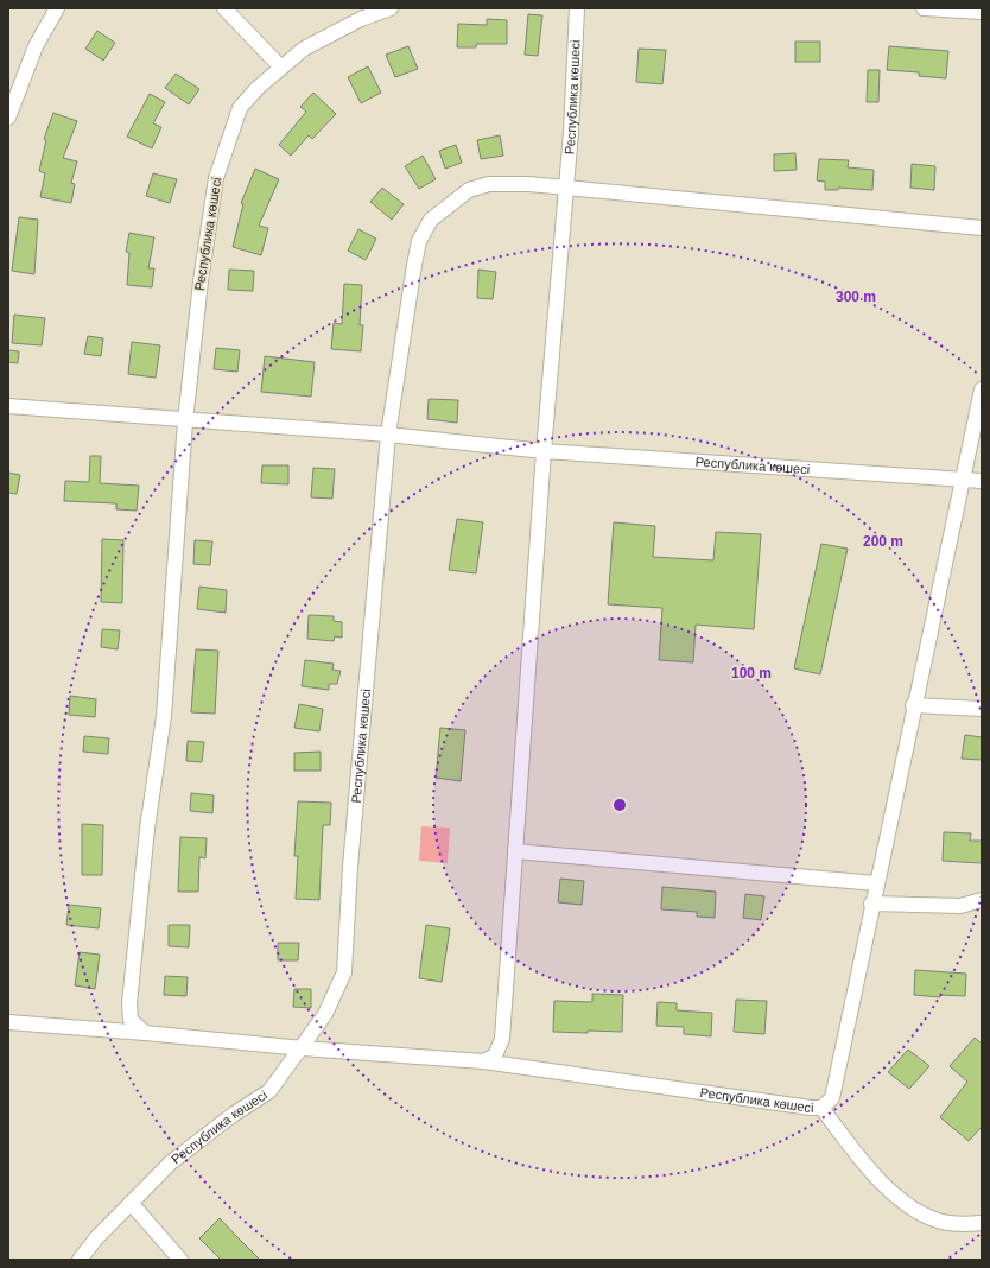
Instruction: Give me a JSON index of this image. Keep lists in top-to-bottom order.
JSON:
{
  "streets": {
    "street": ["Республика көшесі"]
  },
  "rings": ["300 m", "200 m", "100 m"]
}
